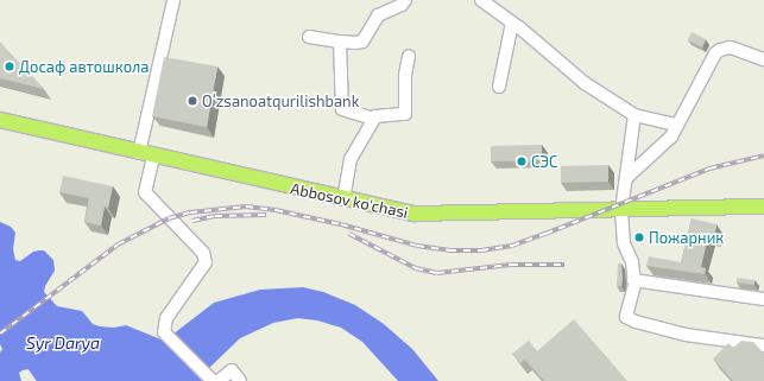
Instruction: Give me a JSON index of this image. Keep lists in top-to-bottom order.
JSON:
{
  "streets": {
    "main road": ["Abbosov ko'chasi"]
  },
  "water": ["Syr Darya"],
  "places": [
    "Досаф автошкола",
    "Oʻzsanoatqurilishbank",
    "СЭС",
    "Пожарник"
  ]
}
